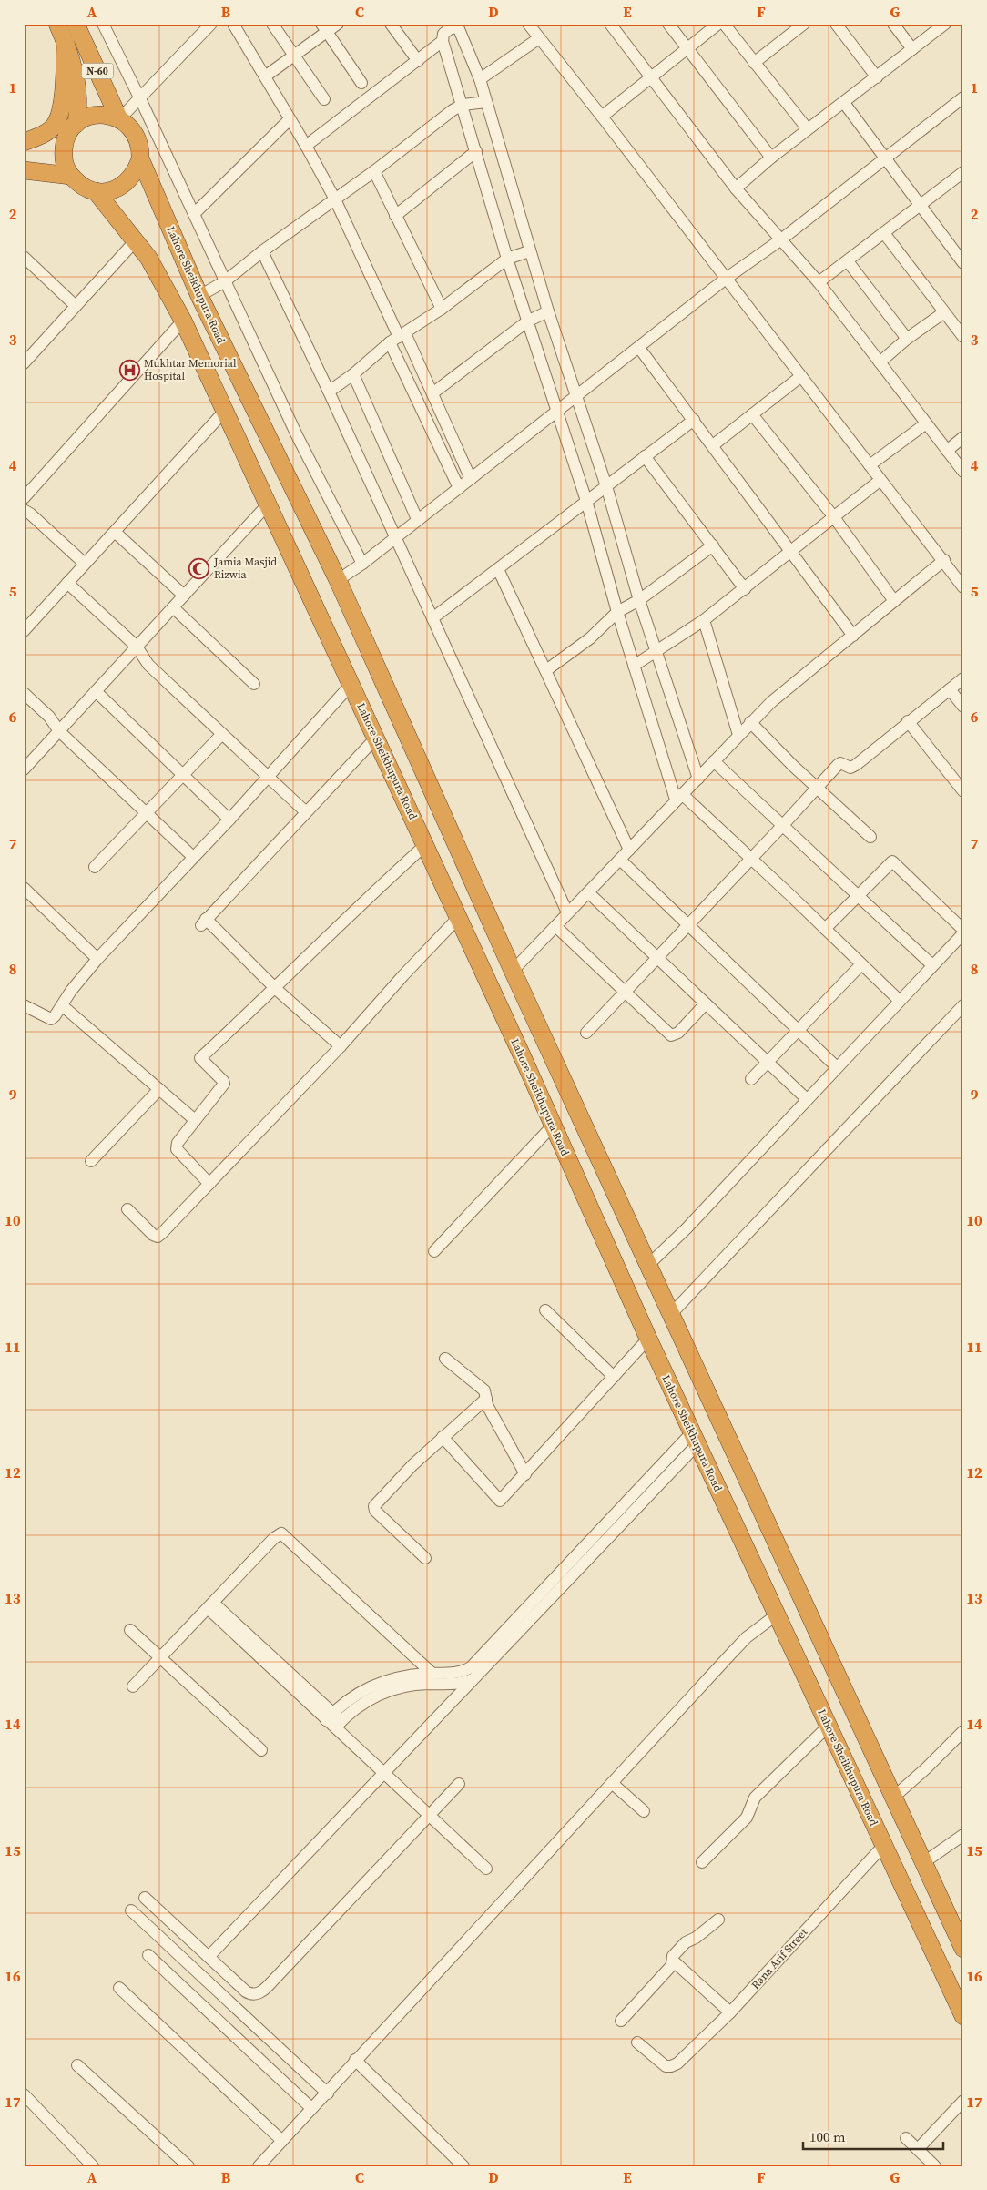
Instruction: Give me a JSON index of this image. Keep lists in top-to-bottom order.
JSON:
{
  "streets": {
    "highway": ["N-60", "Lahore Sheikhupura Road"],
    "street": ["Rana Arif Street"]
  },
  "crossings": [
    ["N-60", "Lahore Sheikhupura Road"],
    ["Lahore Sheikhupura Road", "Rana Arif Street"]
  ],
  "places": {
    "hospital": ["Mukhtar Memorial Hospital"],
    "mosque": ["Jamia Masjid Rizwia"]
  },
  "scale_bar": "100 m",
  "grid": {
    "columns": [
      "A",
      "B",
      "C",
      "D",
      "E",
      "F",
      "G"
    ],
    "rows": [
      "1",
      "2",
      "3",
      "4",
      "5",
      "6",
      "7",
      "8",
      "9",
      "10",
      "11",
      "12",
      "13",
      "14",
      "15",
      "16",
      "17"
    ]
  }
}
